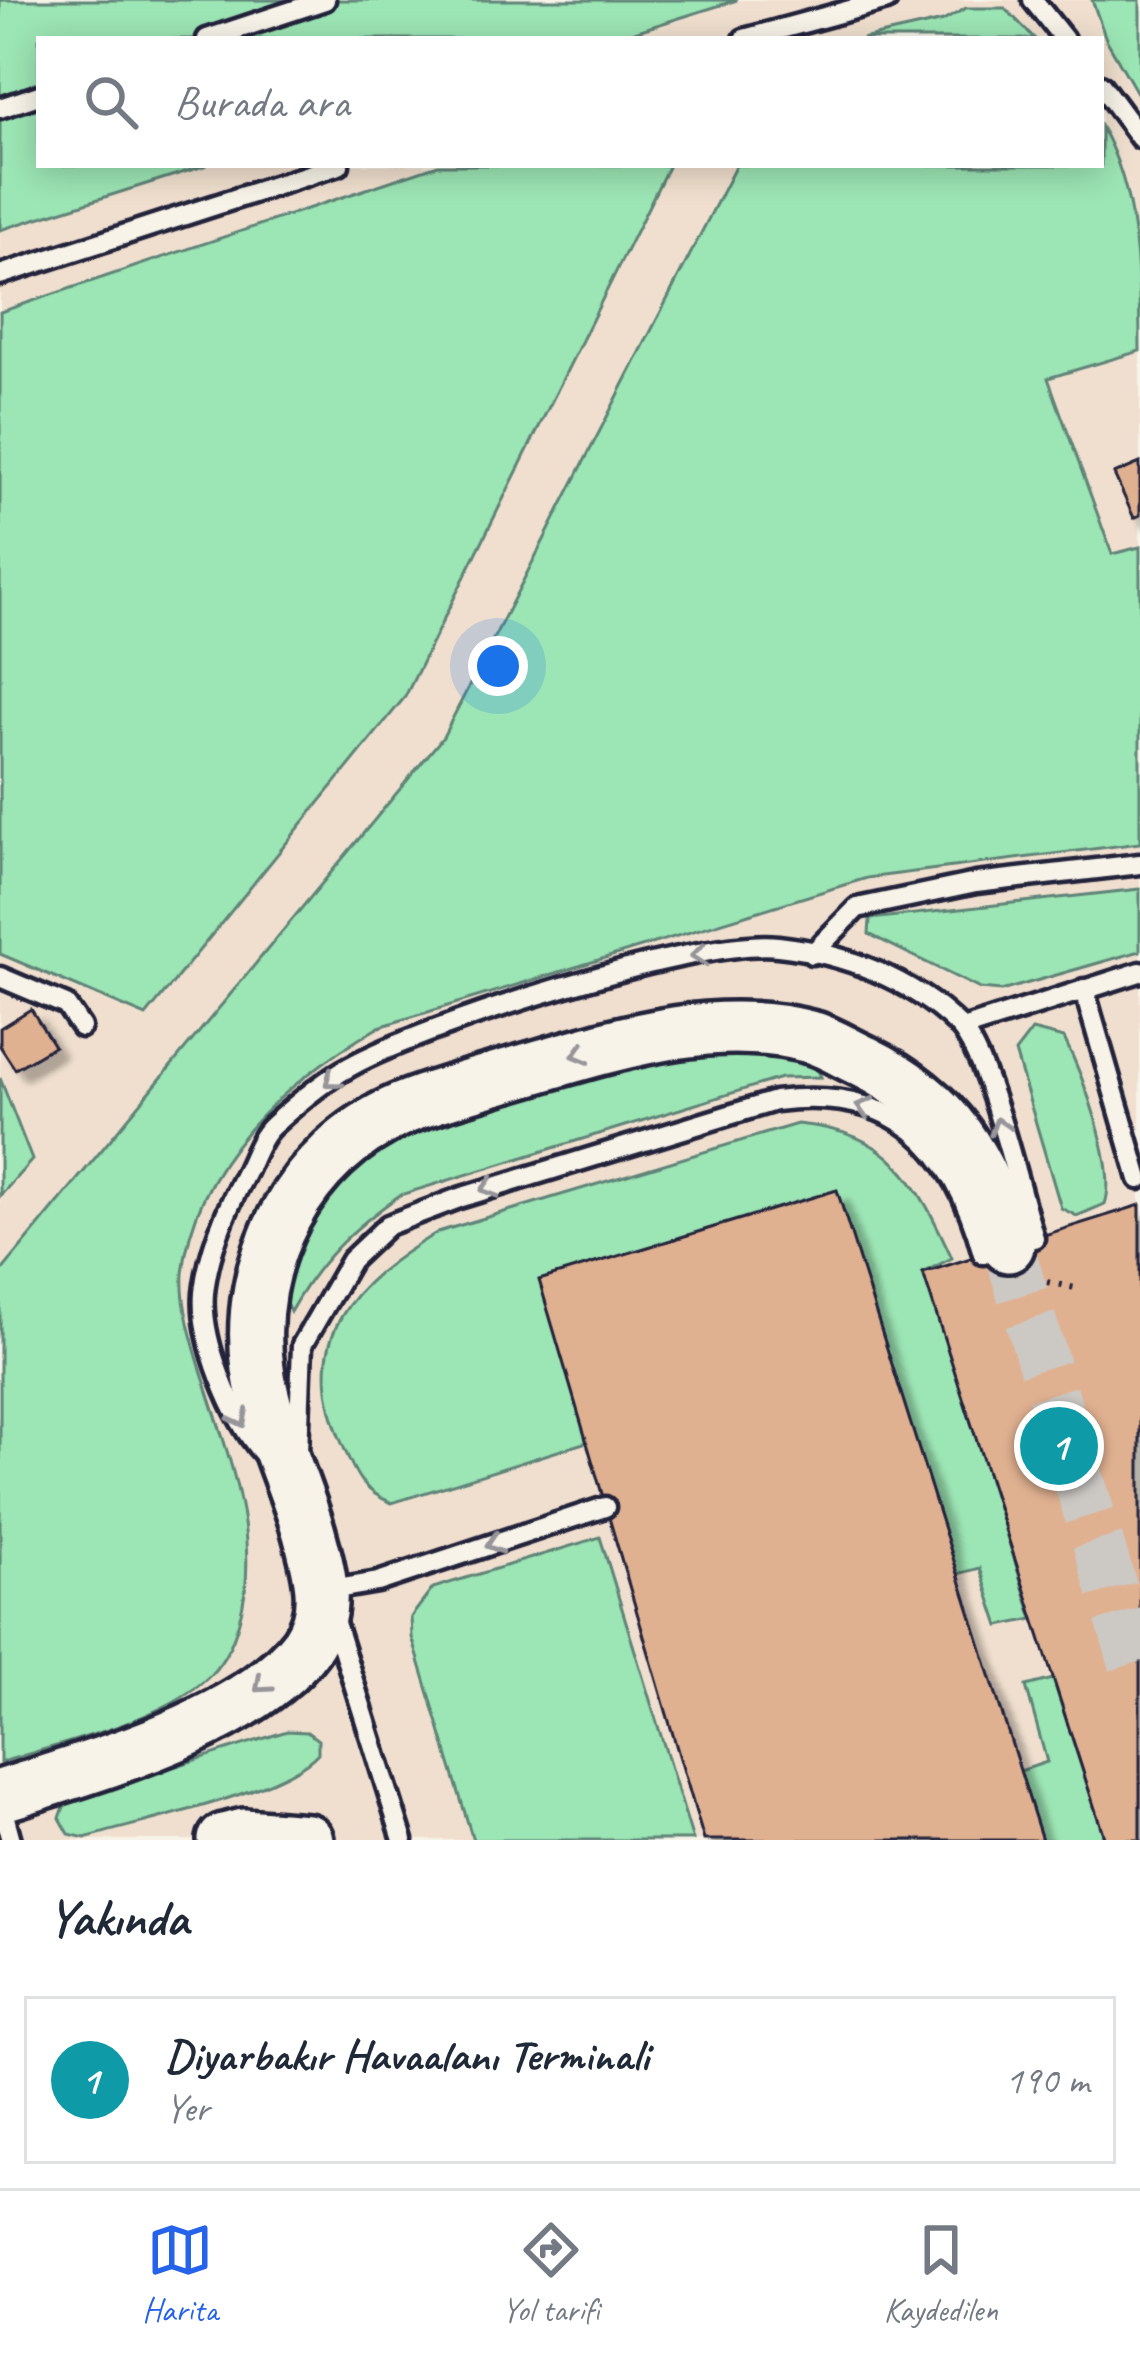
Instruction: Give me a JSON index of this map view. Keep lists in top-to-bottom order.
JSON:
{
  "page": {
    "search": "Burada ara",
    "pins": "1",
    "heading": "Yakında",
    "list": [
      {
        "mark": "1",
        "name": "Diyarbakır Havaalanı Terminali",
        "note": "Yer",
        "value": "190 m"
      }
    ],
    "nav": ["Harita", "Yol tarifi", "Kaydedilen"]
  }
}
